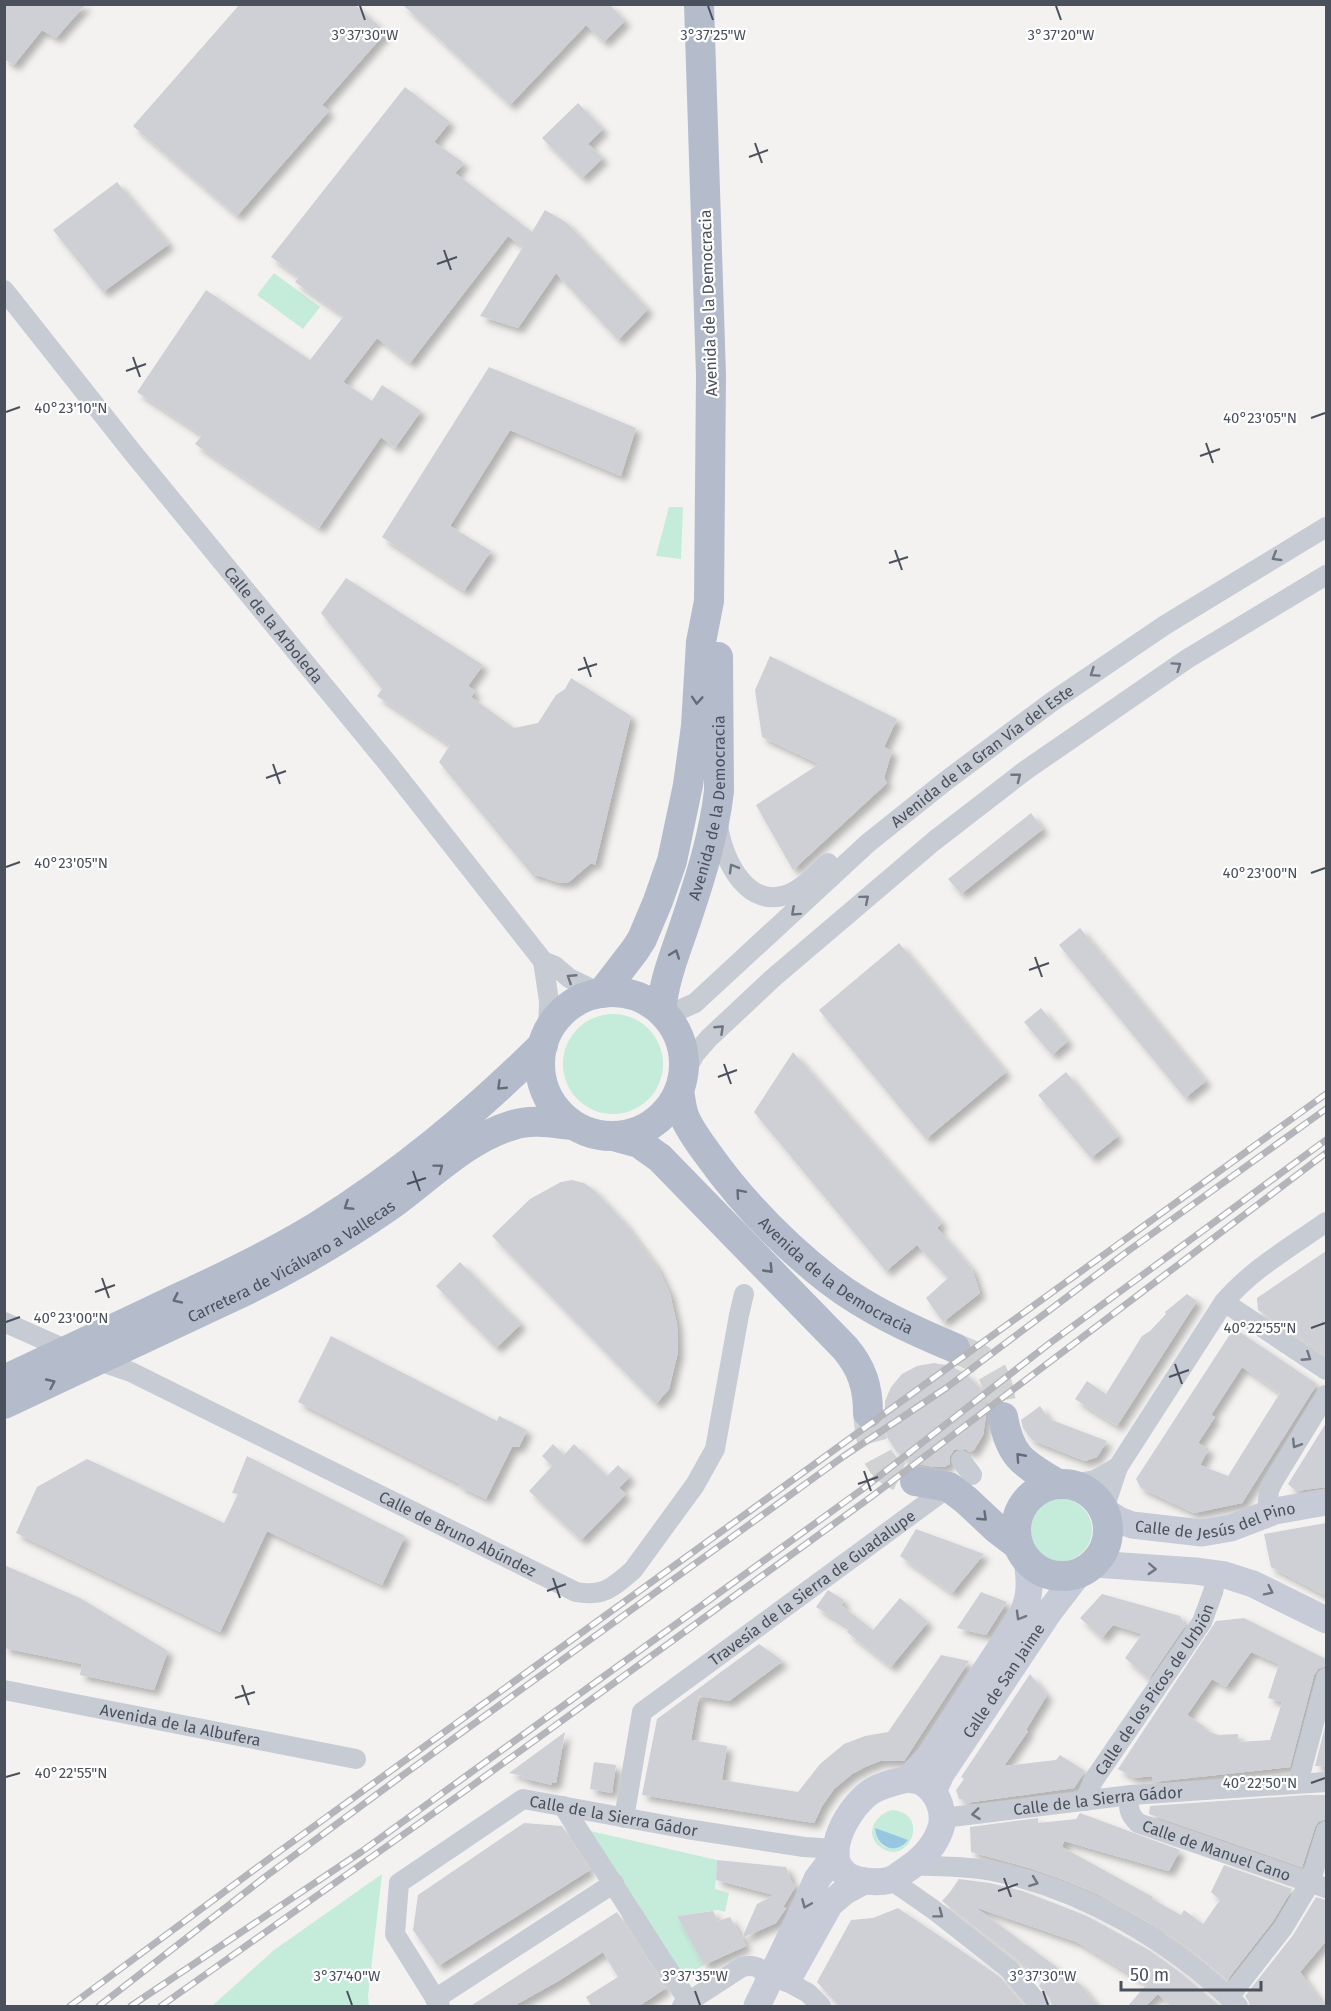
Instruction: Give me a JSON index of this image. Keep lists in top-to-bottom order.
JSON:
{
  "streets": {
    "main road": [
      "Avenida de la Democracia",
      "Carretera de Vicálvaro a Vallecas",
      "Calle de Jesús del Pino",
      "Calle de San Jaime"
    ],
    "street": [
      "Calle de la Arboleda",
      "Avenida de la Gran Vía del Este",
      "Calle de Bruno Abúndez",
      "Travesía de la Sierra de Guadalupe",
      "Calle de los Picos de Urbión",
      "Avenida de la Albufera",
      "Calle de la Sierra Gádor",
      "Calle de Manuel Cano"
    ]
  },
  "crossings": [
    ["Avenida de la Democracia", "Calle de la Arboleda"],
    ["Avenida de la Democracia", "Avenida de la Gran Vía del Este"],
    ["Avenida de la Democracia", "Carretera de Vicálvaro a Vallecas"],
    ["Calle de la Arboleda", "Avenida de la Gran Vía del Este"],
    ["Calle de la Arboleda", "Carretera de Vicálvaro a Vallecas"],
    ["Avenida de la Gran Vía del Este", "Carretera de Vicálvaro a Vallecas"],
    ["Carretera de Vicálvaro a Vallecas", "Calle de Bruno Abúndez"],
    ["Calle de Jesús del Pino", "Calle de San Jaime"],
    ["Travesía de la Sierra de Guadalupe", "Calle de la Sierra Gádor"],
    ["Calle de San Jaime", "Calle de la Sierra Gádor"],
    ["Calle de los Picos de Urbión", "Calle de la Sierra Gádor"],
    ["Calle de la Sierra Gádor", "Calle de Manuel Cano"]
  ],
  "scale_bar": "50 m",
  "coordinates": [
    "3°37'30\"W",
    "3°37'25\"W",
    "3°37'20\"W",
    "40°23'10\"N",
    "40°23'05\"N",
    "40°23'00\"N",
    "40°22'55\"N",
    "40°22'50\"N",
    "3°37'40\"W",
    "3°37'35\"W"
  ]
}
